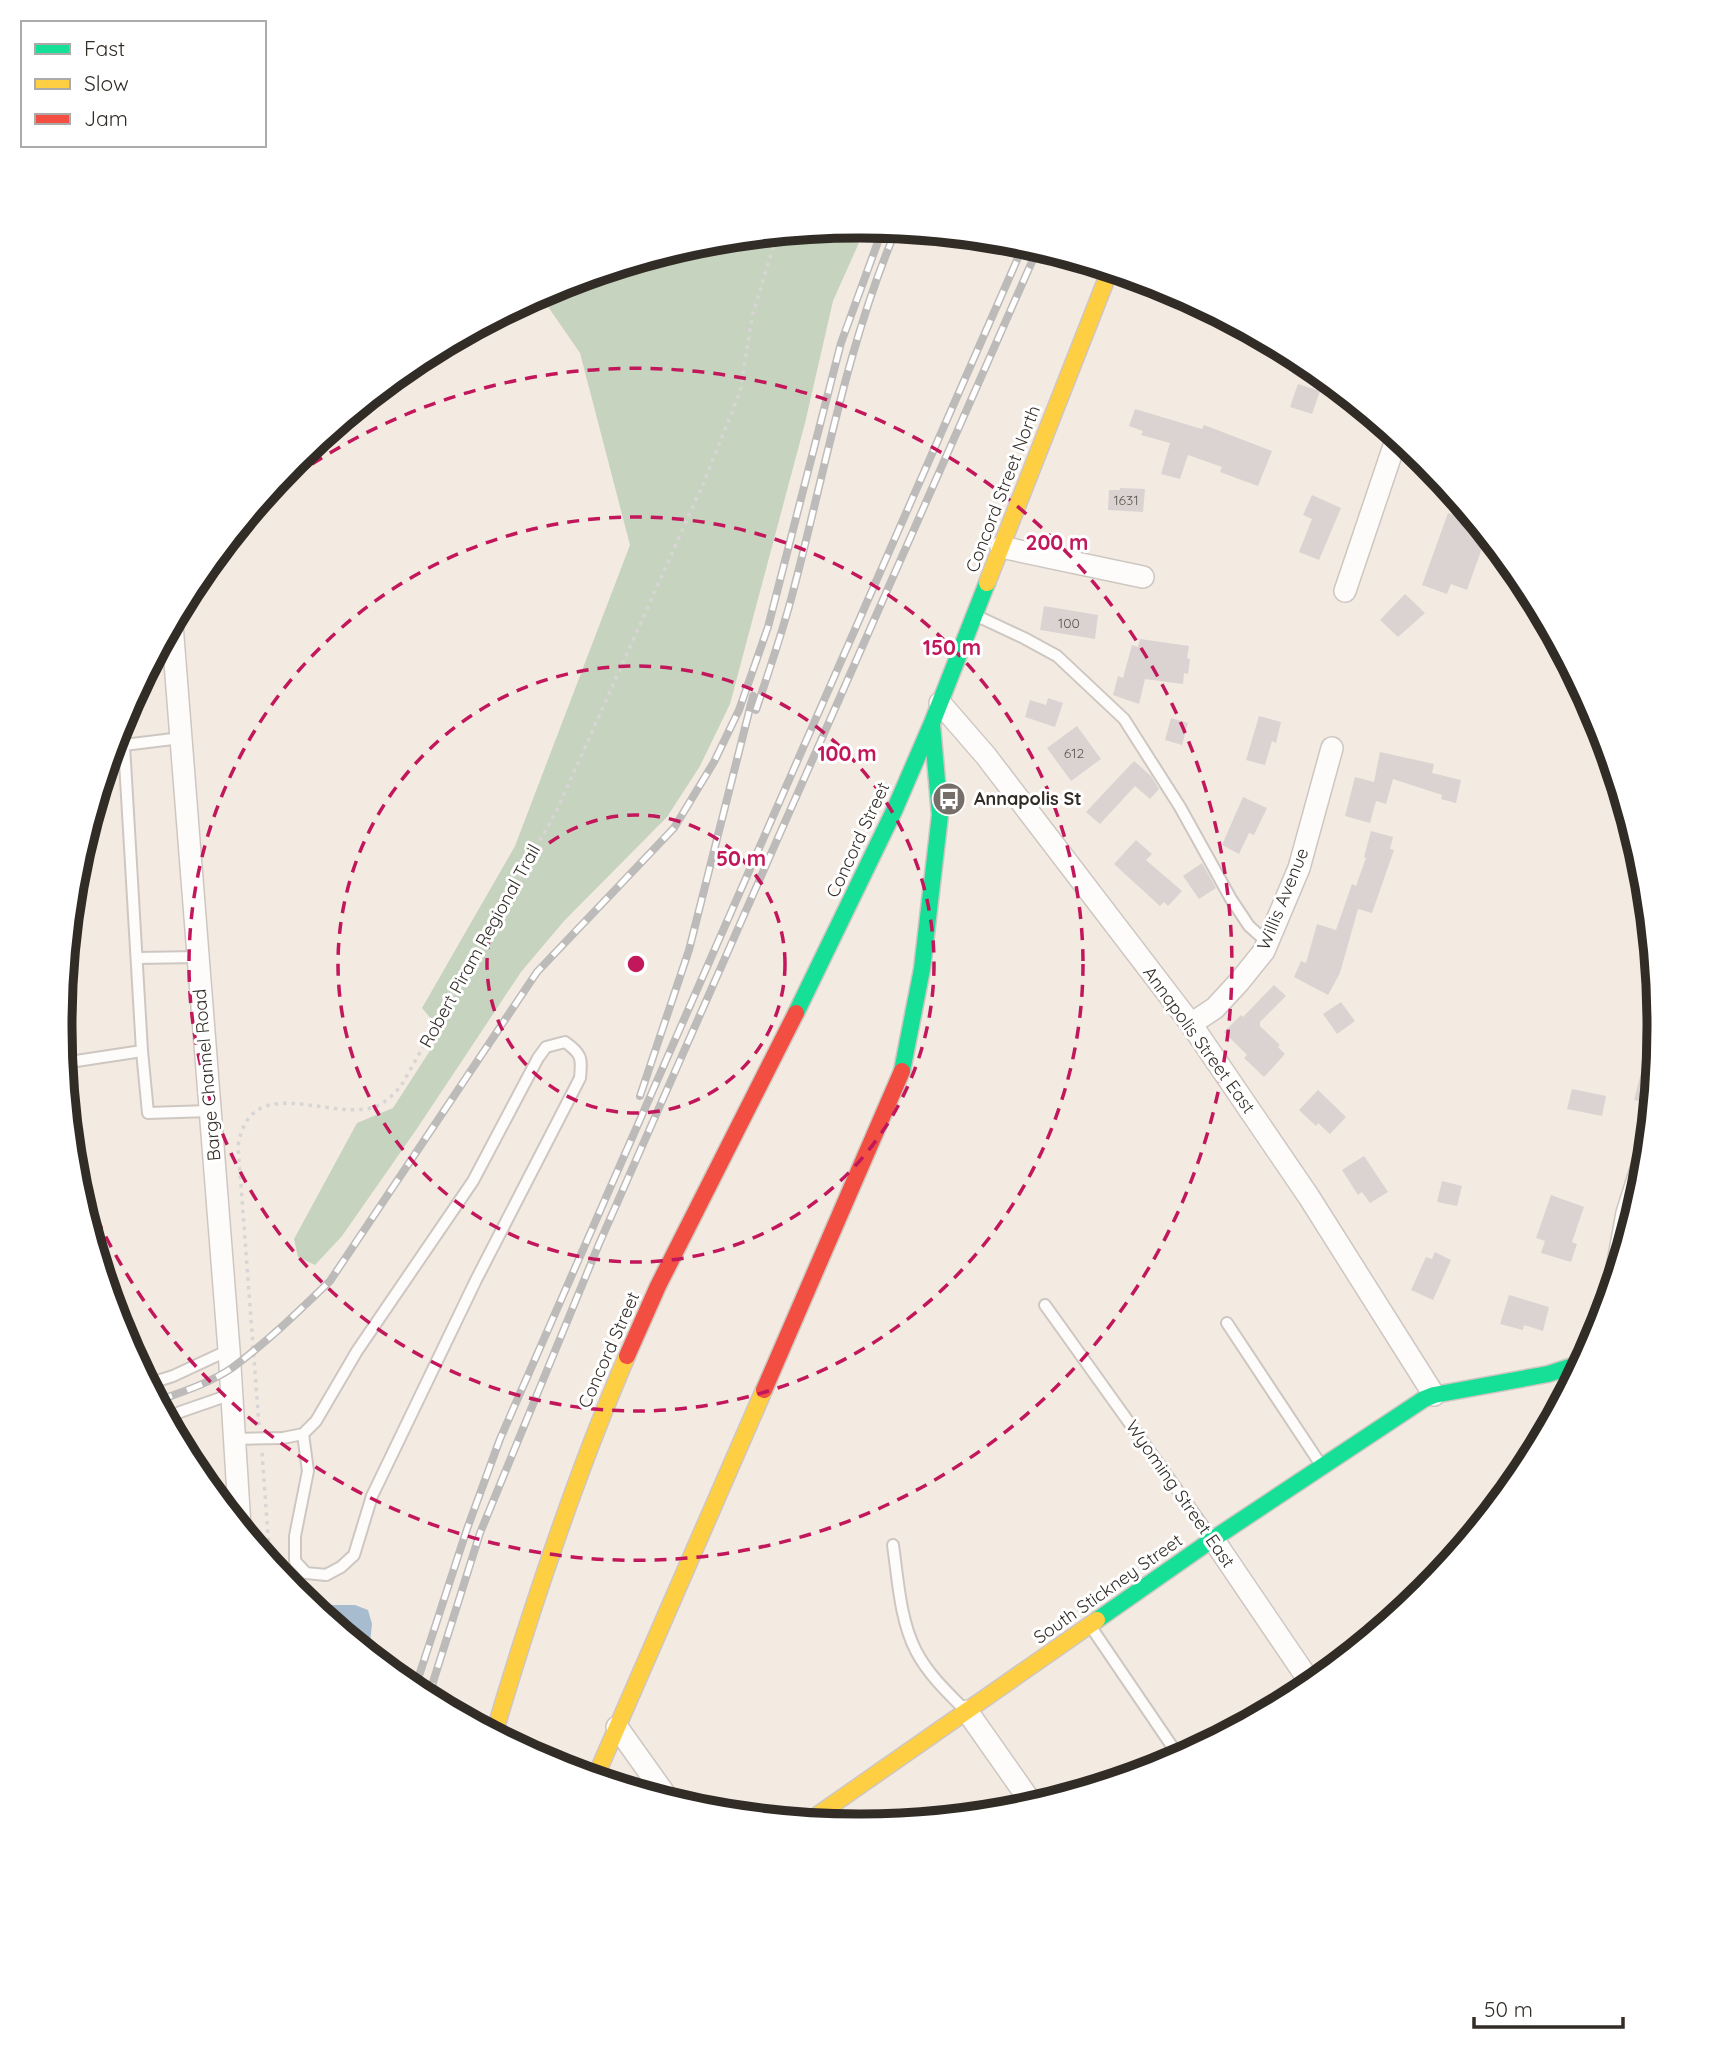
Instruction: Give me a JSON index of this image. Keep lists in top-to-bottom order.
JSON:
{
  "streets": {
    "street": [
      "Concord Street North",
      "Concord Street",
      "Willis Avenue",
      "Annapolis Street East",
      "Barge Channel Road",
      "Wyoming Street East",
      "South Stickney Street"
    ],
    "path": ["Robert Piram Regional Trail"]
  },
  "crossings": [
    ["Concord Street North", "Concord Street"],
    ["Concord Street North", "Annapolis Street East"],
    ["Willis Avenue", "Annapolis Street East"],
    ["Annapolis Street East", "South Stickney Street"],
    ["Wyoming Street East", "South Stickney Street"]
  ],
  "places": {
    "bus stop": ["Annapolis St"]
  },
  "house_numbers": ["1631", "100", "612"],
  "legend": ["Fast", "Slow", "Jam"],
  "scale_bar": "50 m",
  "rings": [
    "200 m",
    "150 m",
    "100 m",
    "50 m"
  ]
}
